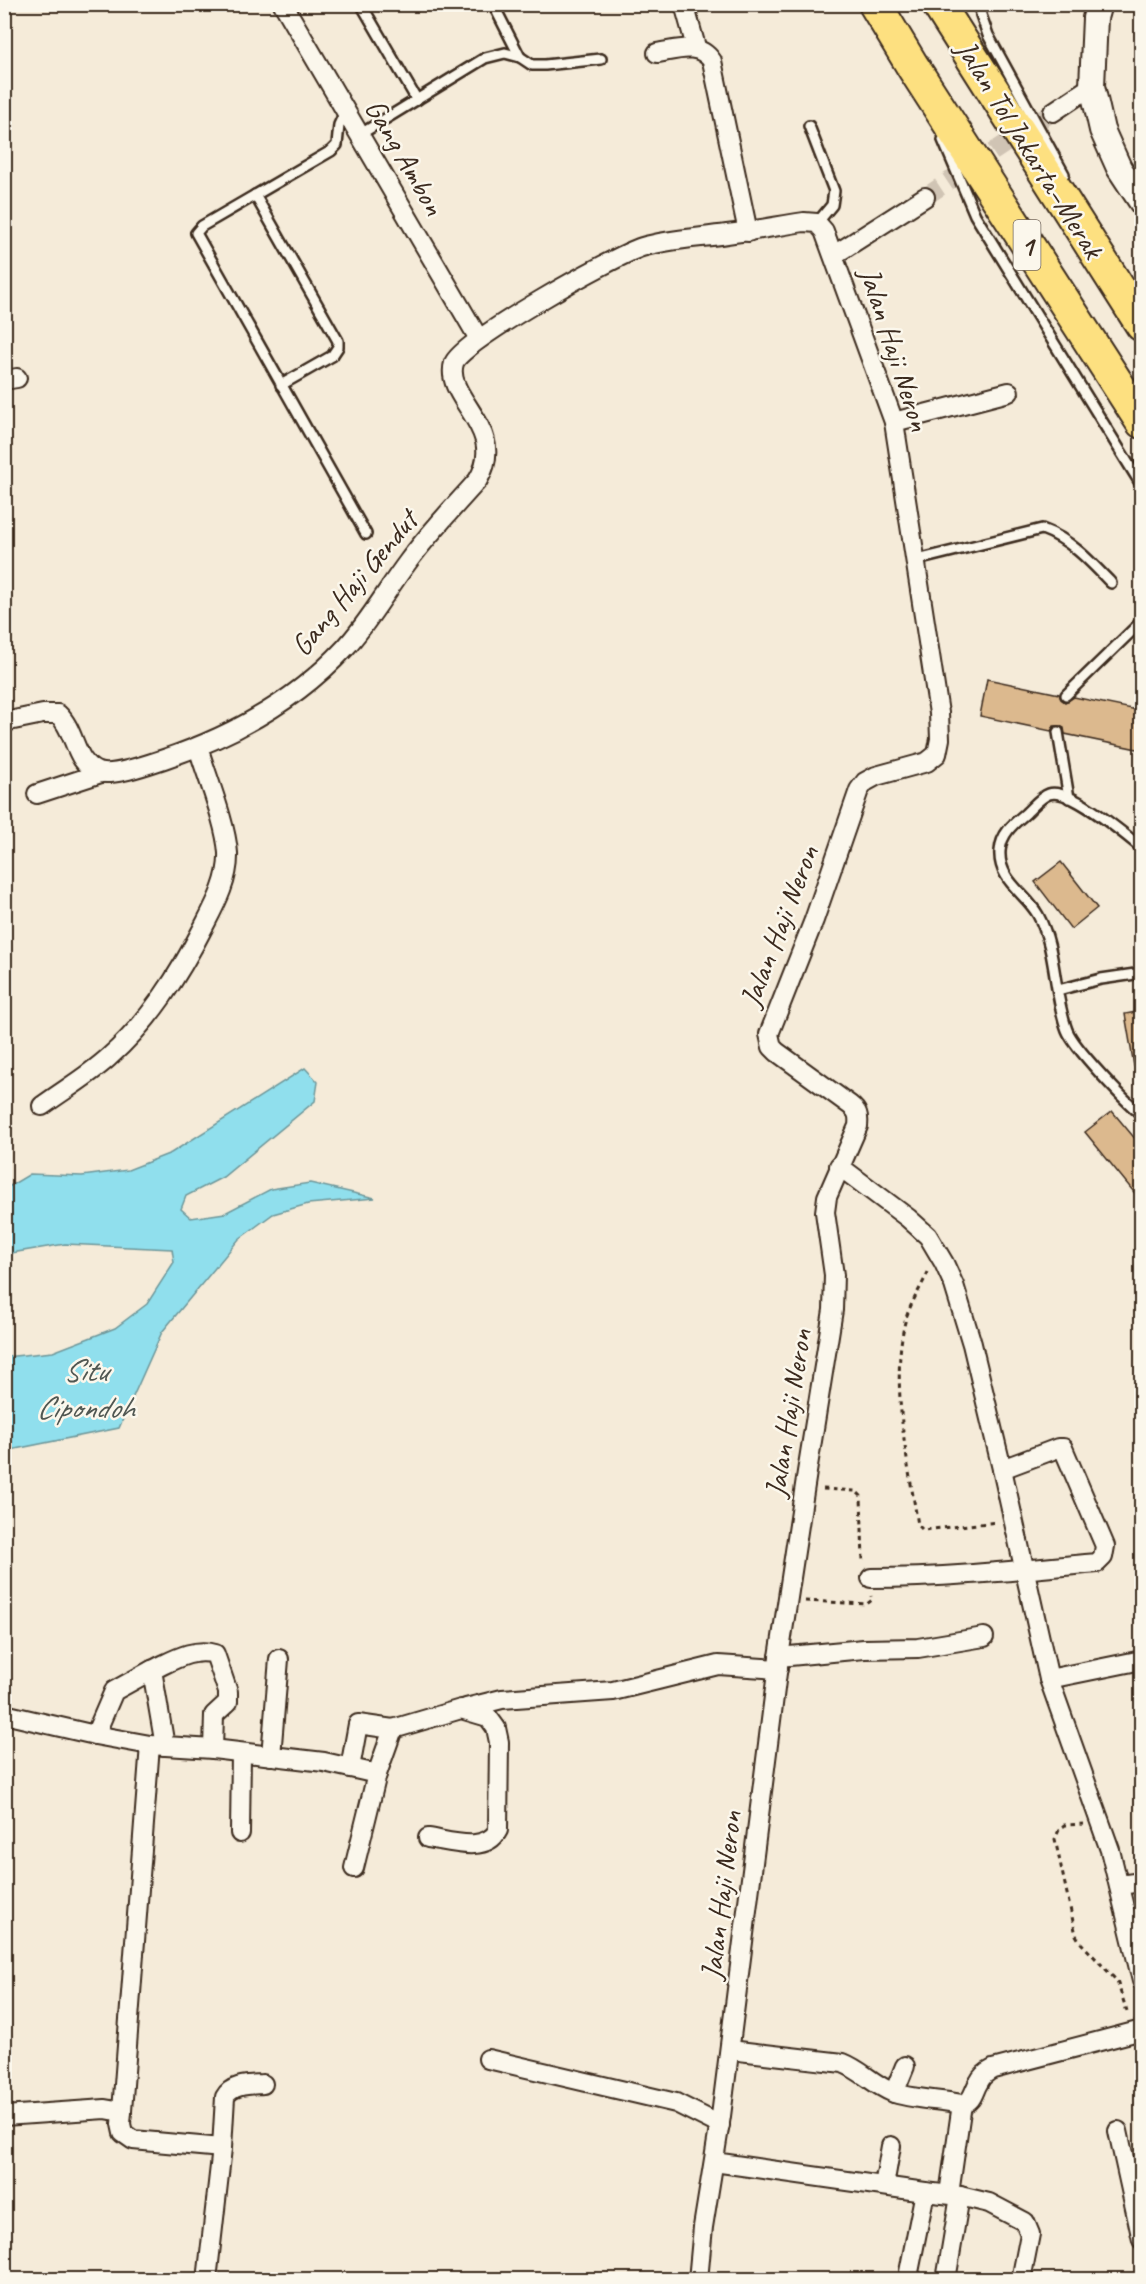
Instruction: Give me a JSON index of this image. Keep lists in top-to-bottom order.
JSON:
{
  "streets": {
    "highway": ["Jalan Tol Jakarta–Merak", "1"],
    "street": ["Gang Ambon", "Jalan Haji Neron", "Gang Haji Gendut"]
  },
  "crossings": [
    ["Gang Ambon", "Gang Haji Gendut"]
  ],
  "water": ["Situ Cipondoh"]
}
